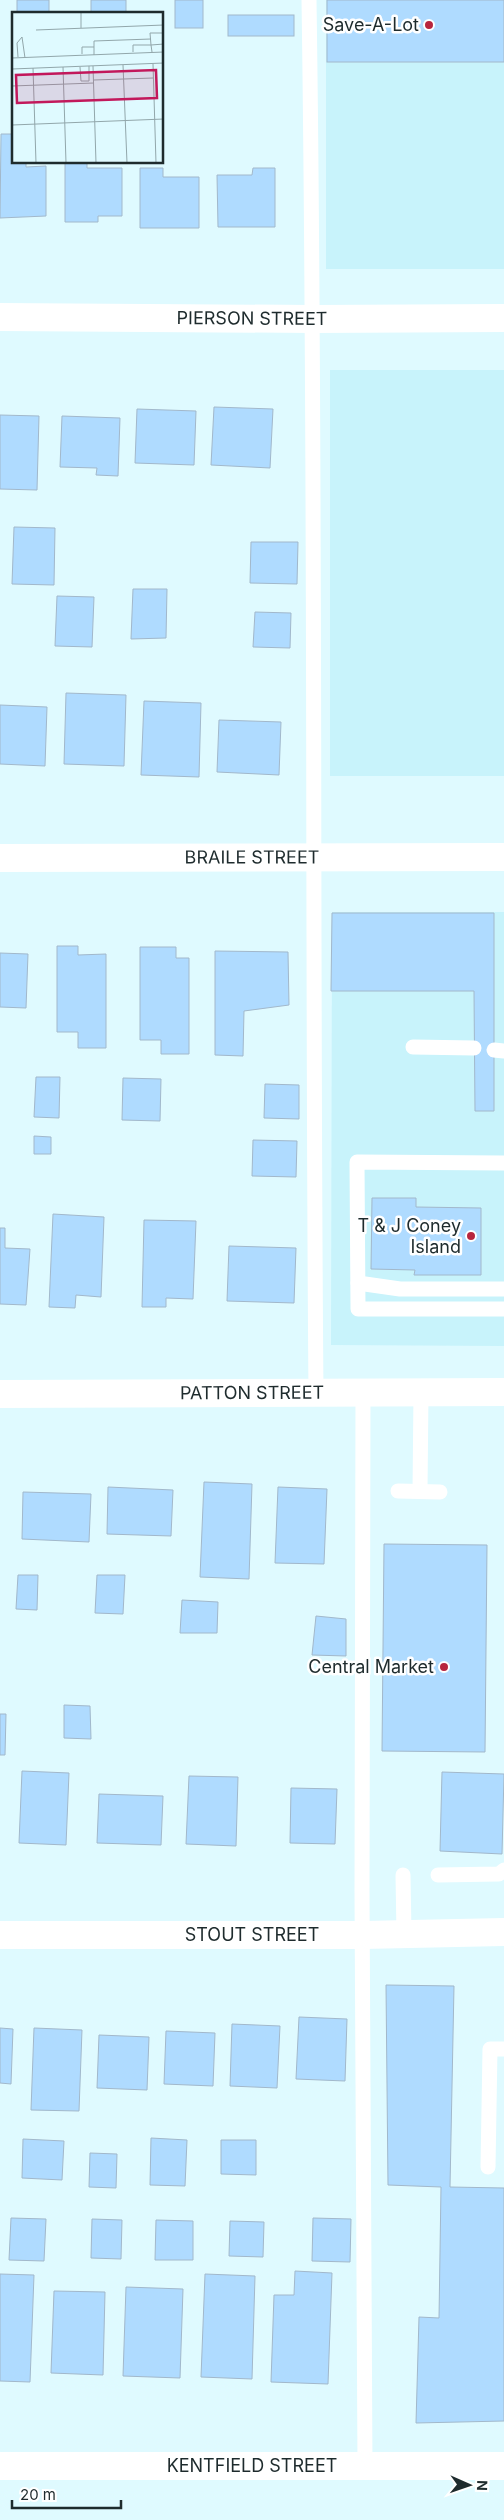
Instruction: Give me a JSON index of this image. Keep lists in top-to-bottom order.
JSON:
{
  "streets": {
    "street": [
      "PIERSON STREET",
      "BRAILE STREET",
      "PATTON STREET",
      "STOUT STREET",
      "KENTFIELD STREET"
    ]
  },
  "places": ["Save-A-Lot", "T & J Coney Island", "Central Market"],
  "scale_bar": "20 m",
  "north": "right"
}
